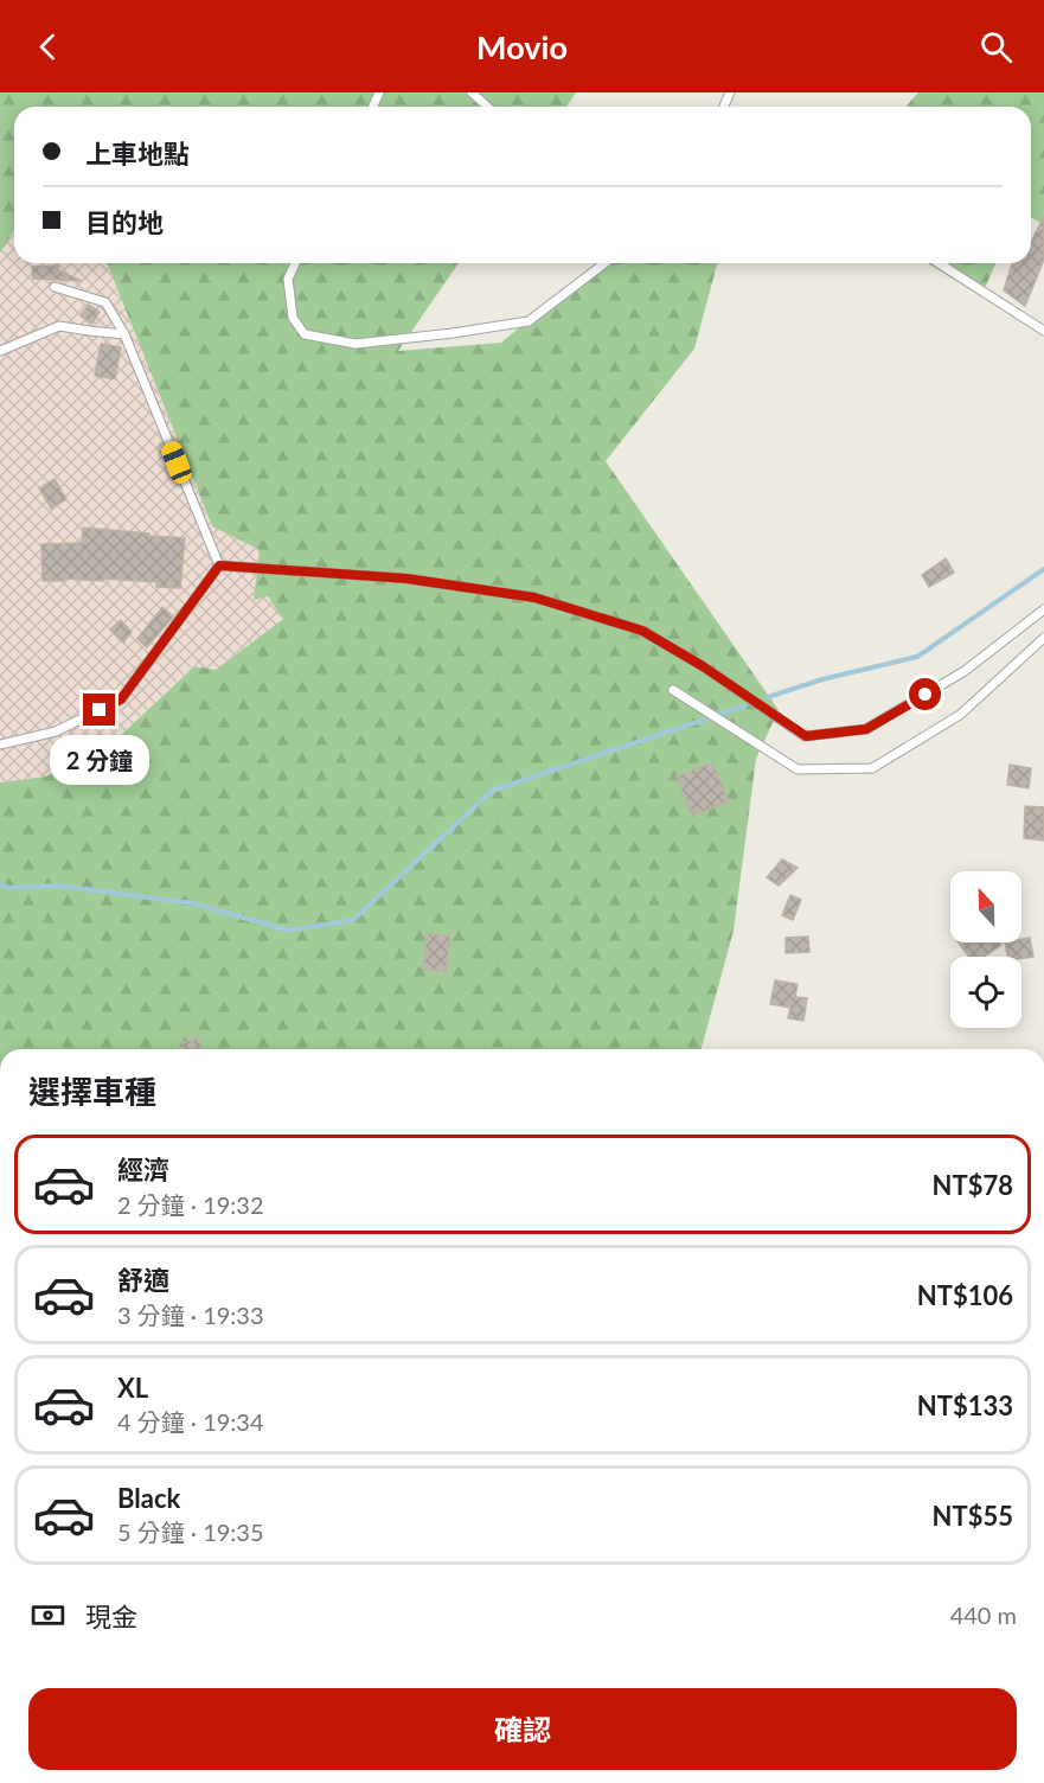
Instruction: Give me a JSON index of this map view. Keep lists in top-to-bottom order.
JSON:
{
  "north": "top",
  "page": {
    "header": "Movio",
    "banner": ["上車地點", "目的地"],
    "bubble": "2 分鐘",
    "heading": "選擇車種",
    "list": [
      {
        "name": "經濟",
        "note": "2 分鐘 · 19:32",
        "value": "NT$78"
      },
      {
        "name": "舒適",
        "note": "3 分鐘 · 19:33",
        "value": "NT$106"
      },
      {
        "name": "XL",
        "note": "4 分鐘 · 19:34",
        "value": "NT$133"
      },
      {
        "name": "Black",
        "note": "5 分鐘 · 19:35",
        "value": "NT$55"
      }
    ],
    "pay": ["現金", "440 m"],
    "buttons": "確認"
  }
}
